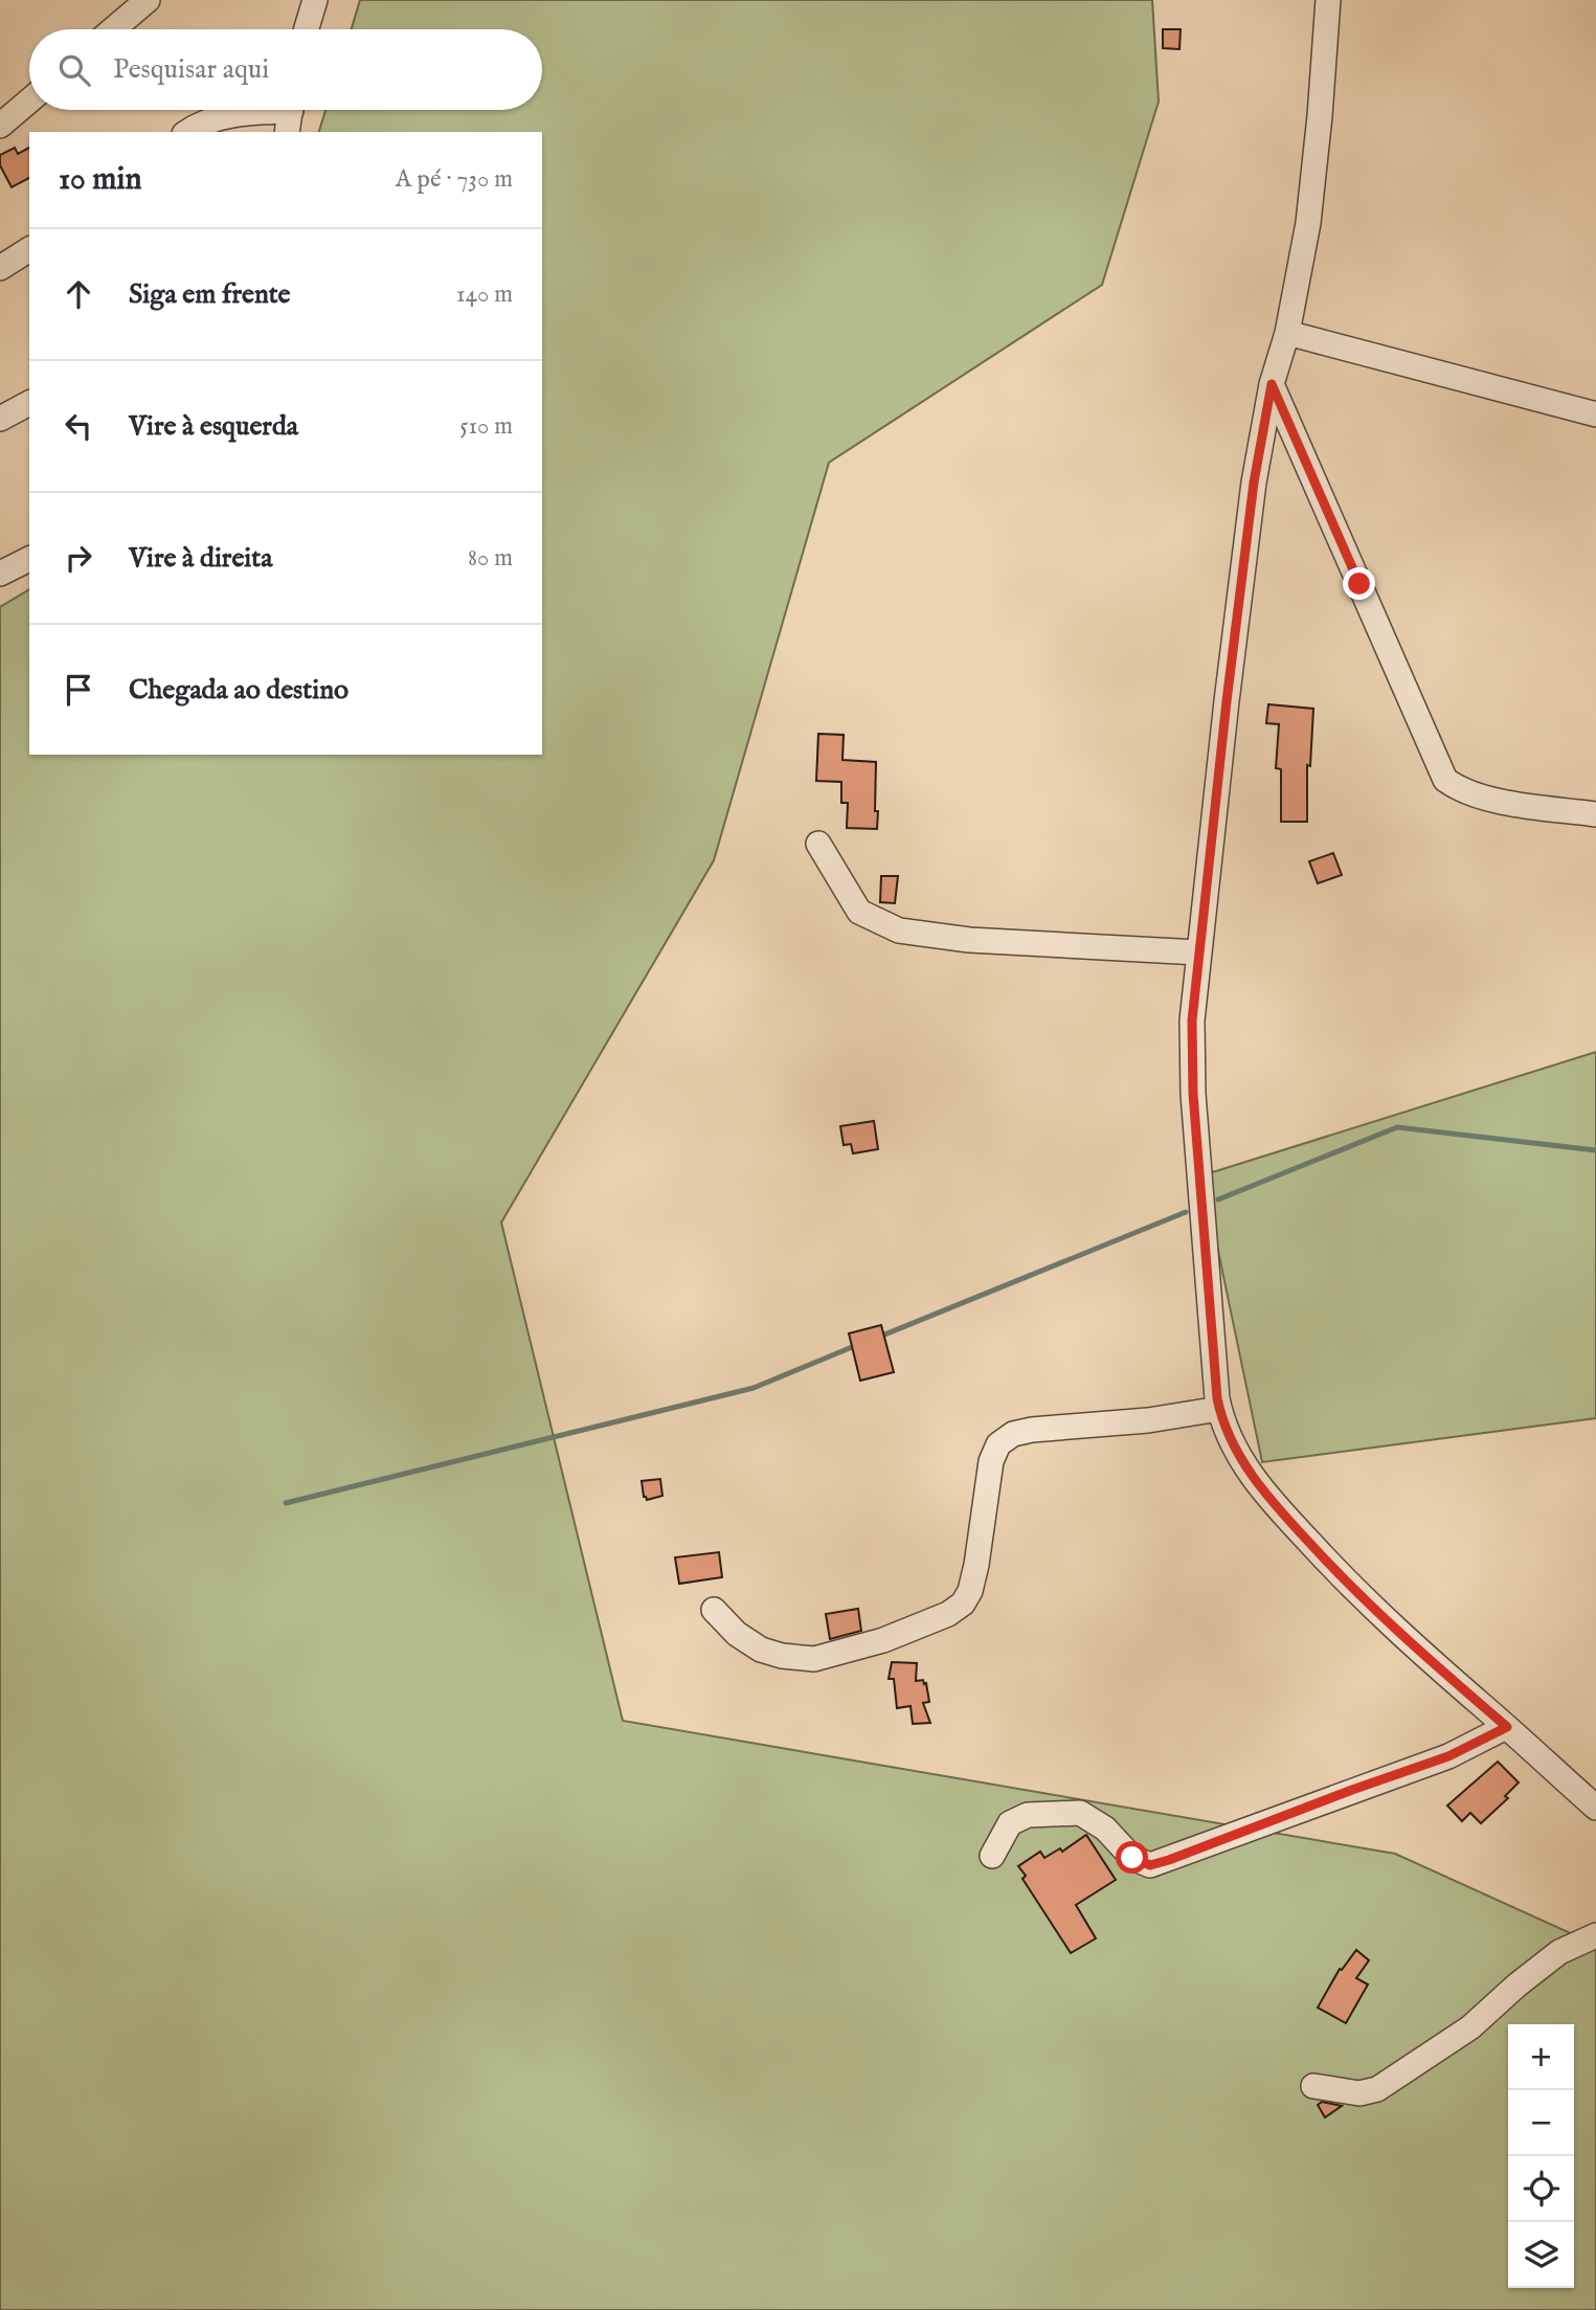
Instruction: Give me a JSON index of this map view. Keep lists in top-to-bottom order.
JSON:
{
  "page": {
    "search": "Pesquisar aqui",
    "heading": ["10 min", "A pé · 730 m"],
    "list": [
      ["Siga em frente", "140 m"],
      ["Vire à esquerda", "510 m"],
      ["Vire à direita", "80 m"],
      "Chegada ao destino"
    ],
    "map_buttons": ["+", "−"]
  }
}
